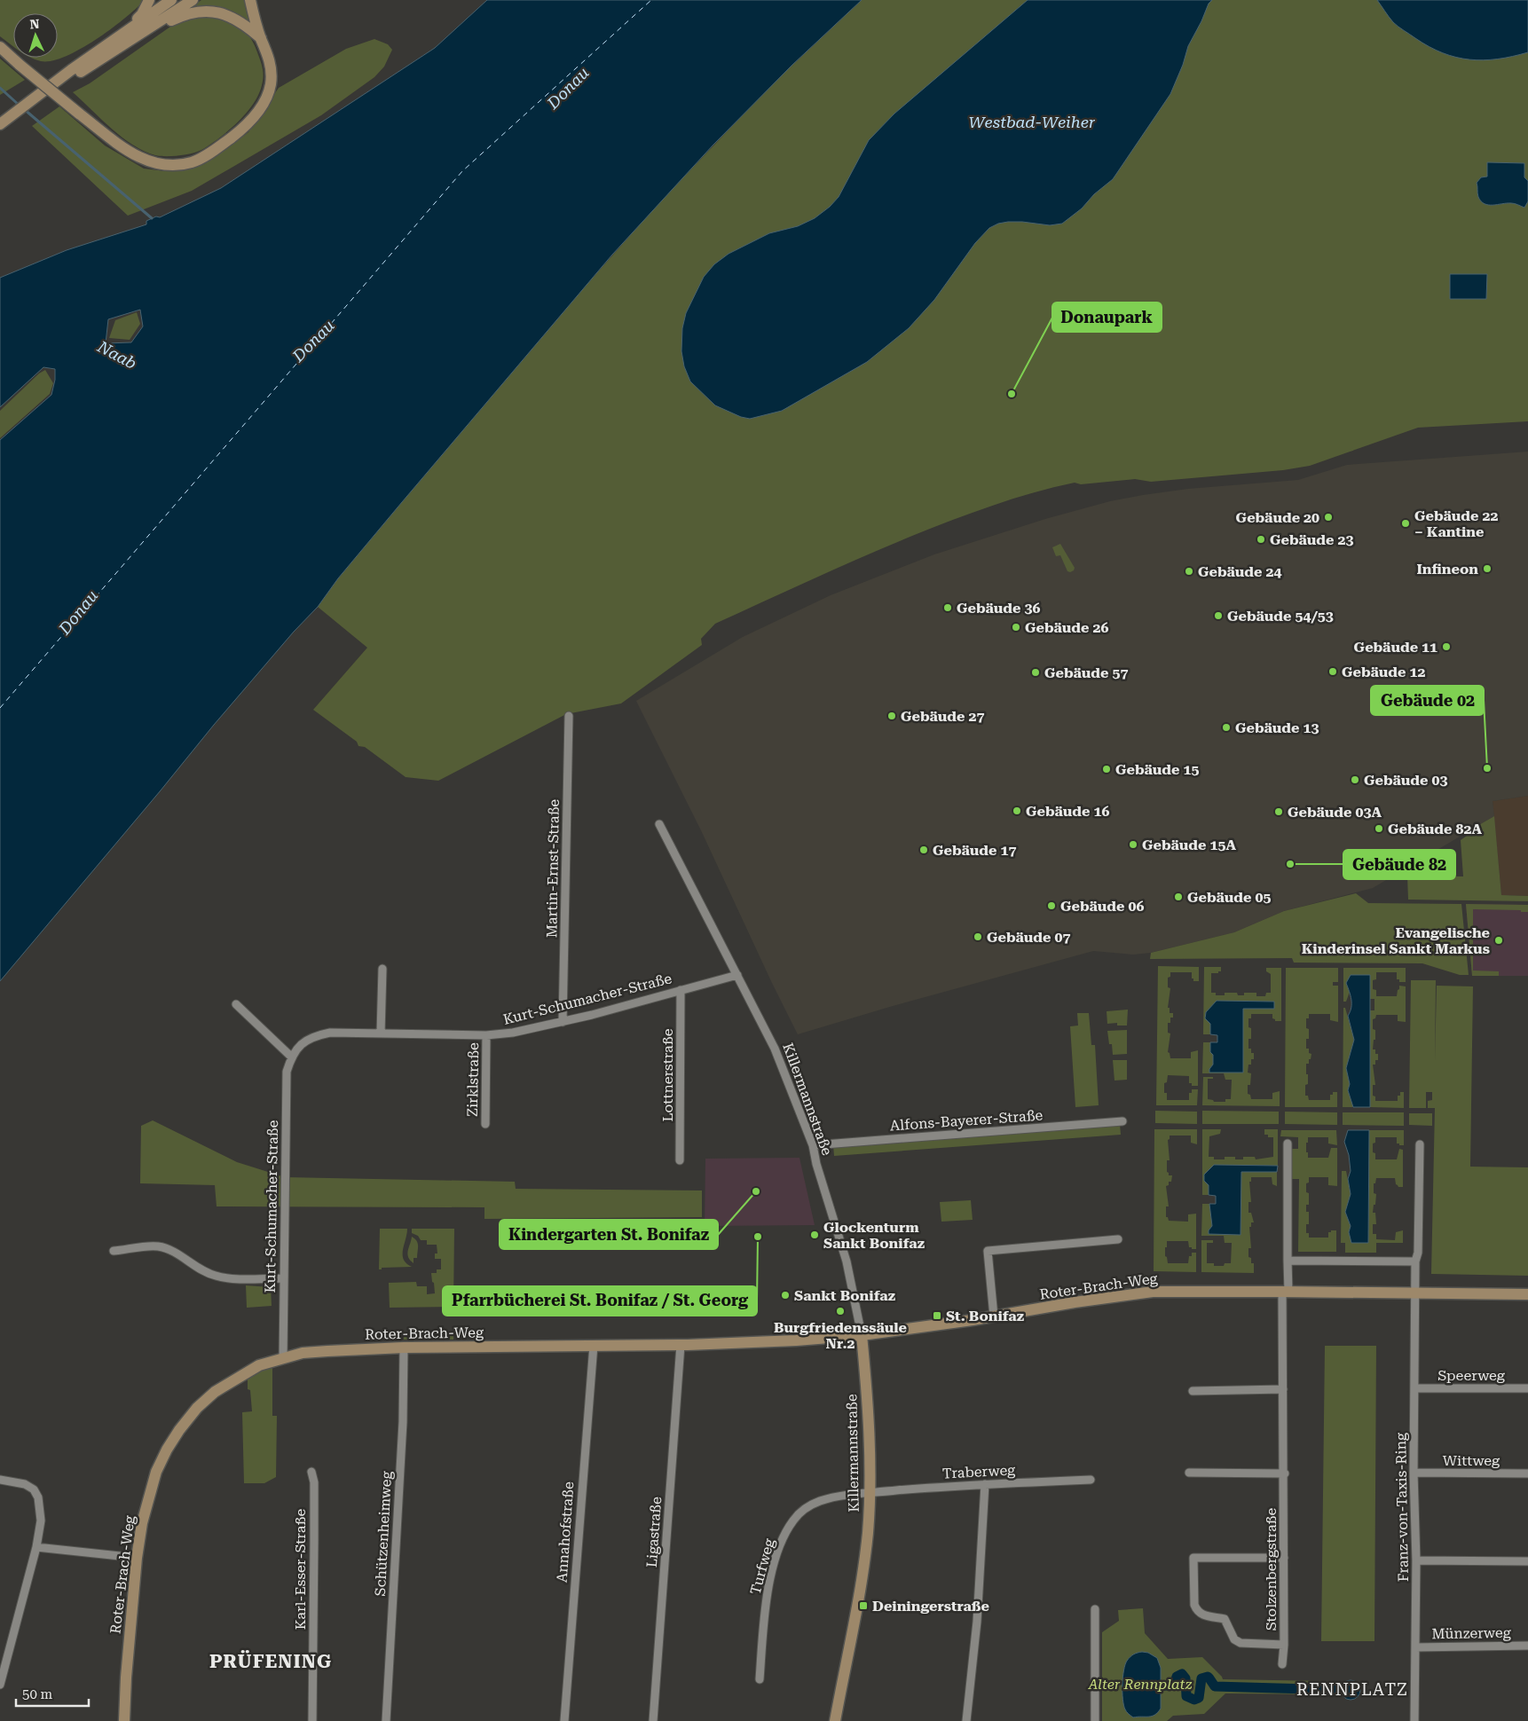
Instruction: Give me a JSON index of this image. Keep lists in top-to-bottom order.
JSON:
{
  "streets": {
    "street": [
      "Martin-Ernst-Straße",
      "Kurt-Schumacher-Straße",
      "Lottnerstraße",
      "Zirklstraße",
      "Killermannstraße",
      "Alfons-Bayerer-Straße",
      "Roter-Brach-Weg",
      "Speerweg",
      "Wittweg",
      "Traberweg",
      "Franz-von-Taxis-Ring",
      "Annahofstraße",
      "Ligastraße",
      "Schützenheimweg",
      "Turfweg",
      "Karl-Esser-Straße",
      "Stolzenbergstraße",
      "Münzerweg"
    ]
  },
  "crossings": [
    ["Martin-Ernst-Straße", "Kurt-Schumacher-Straße"],
    ["Kurt-Schumacher-Straße", "Lottnerstraße"],
    ["Kurt-Schumacher-Straße", "Zirklstraße"],
    ["Kurt-Schumacher-Straße", "Killermannstraße"],
    ["Kurt-Schumacher-Straße", "Roter-Brach-Weg"],
    ["Killermannstraße", "Alfons-Bayerer-Straße"],
    ["Killermannstraße", "Roter-Brach-Weg"],
    ["Killermannstraße", "Traberweg"],
    ["Killermannstraße", "Turfweg"],
    ["Roter-Brach-Weg", "Franz-von-Taxis-Ring"],
    ["Roter-Brach-Weg", "Annahofstraße"],
    ["Roter-Brach-Weg", "Ligastraße"],
    ["Roter-Brach-Weg", "Schützenheimweg"],
    ["Roter-Brach-Weg", "Stolzenbergstraße"],
    ["Speerweg", "Franz-von-Taxis-Ring"],
    ["Wittweg", "Franz-von-Taxis-Ring"],
    ["Traberweg", "Turfweg"],
    ["Franz-von-Taxis-Ring", "Münzerweg"]
  ],
  "districts": ["PRÜFENING", "RENNPLATZ"],
  "water": ["Donau", "Westbad-Weiher", "Naab"],
  "parks": ["Alter Rennplatz"],
  "places": {
    "other": [
      "Donaupark",
      "Gebäude 20",
      "Gebäude 22 – Kantine",
      "Gebäude 23",
      "Infineon",
      "Gebäude 24",
      "Gebäude 36",
      "Gebäude 54/53",
      "Gebäude 26",
      "Gebäude 11",
      "Gebäude 12",
      "Gebäude 57",
      "Gebäude 27",
      "Gebäude 13",
      "Gebäude 02",
      "Gebäude 15",
      "Gebäude 03",
      "Gebäude 16",
      "Gebäude 03A",
      "Gebäude 82A",
      "Gebäude 15A",
      "Gebäude 17",
      "Gebäude 82",
      "Gebäude 05",
      "Gebäude 06",
      "Gebäude 07",
      "Evangelische Kinderinsel Sankt Markus",
      "Kindergarten St. Bonifaz",
      "Glockenturm Sankt Bonifaz",
      "Pfarrbücherei St. Bonifaz / St. Georg",
      "Sankt Bonifaz",
      "Burgfriedenssäule Nr.2"
    ],
    "transit": ["St. Bonifaz", "Deiningerstraße"]
  },
  "scale_bar": "50 m",
  "north": "top"
}
